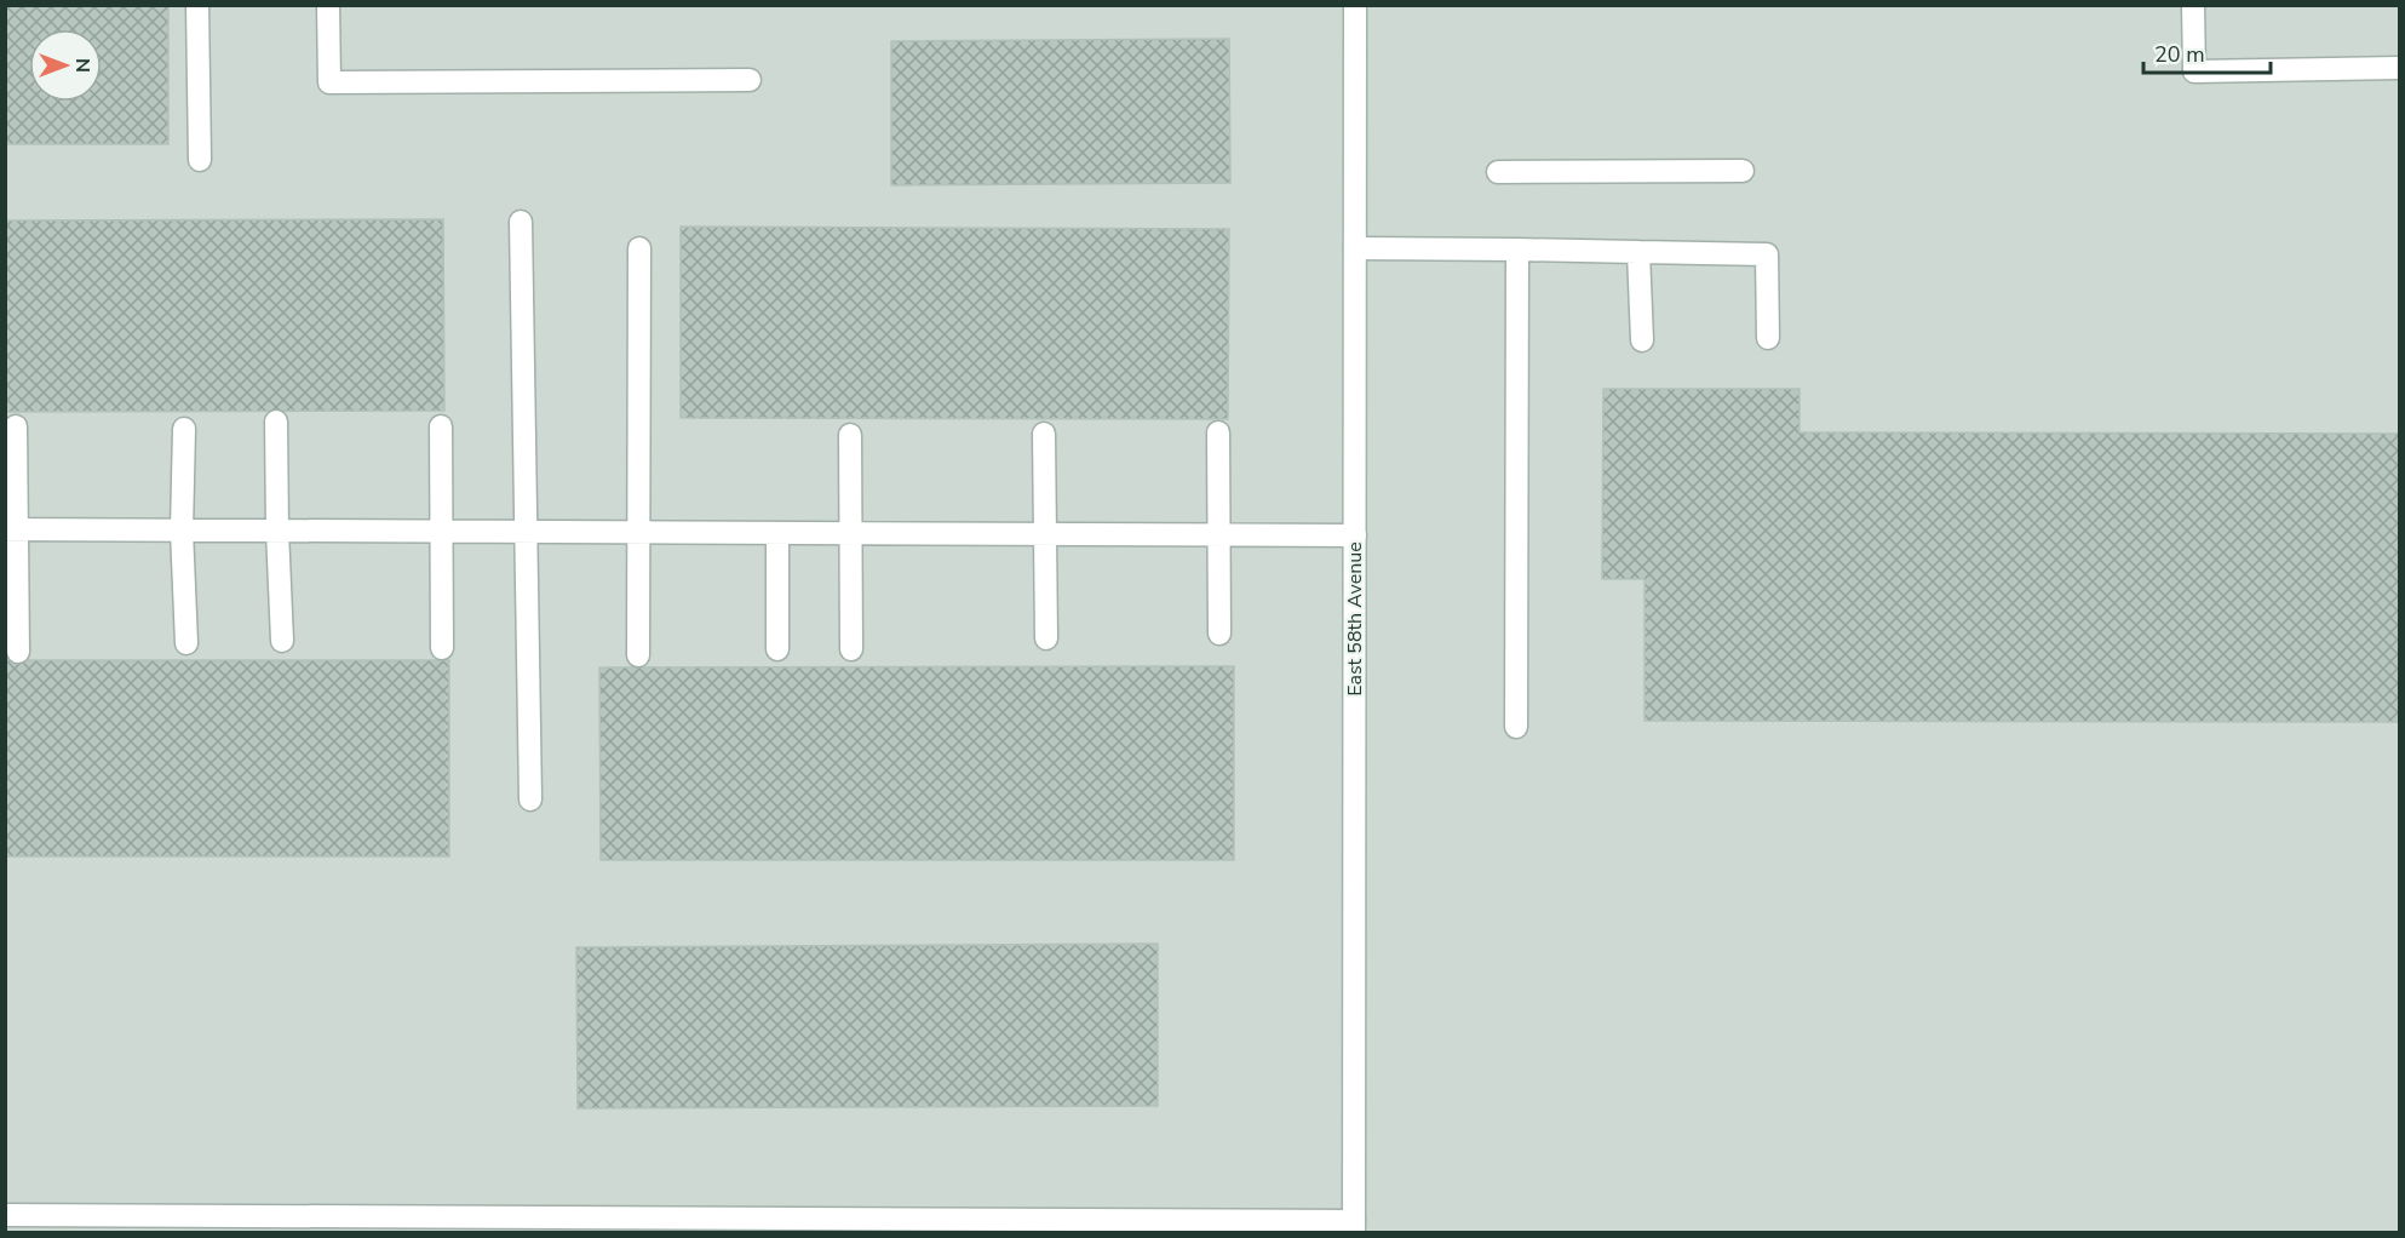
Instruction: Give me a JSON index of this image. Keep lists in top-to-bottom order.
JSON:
{
  "streets": {
    "street": ["East 58th Avenue"]
  },
  "scale_bar": "20 m",
  "north": "right"
}
